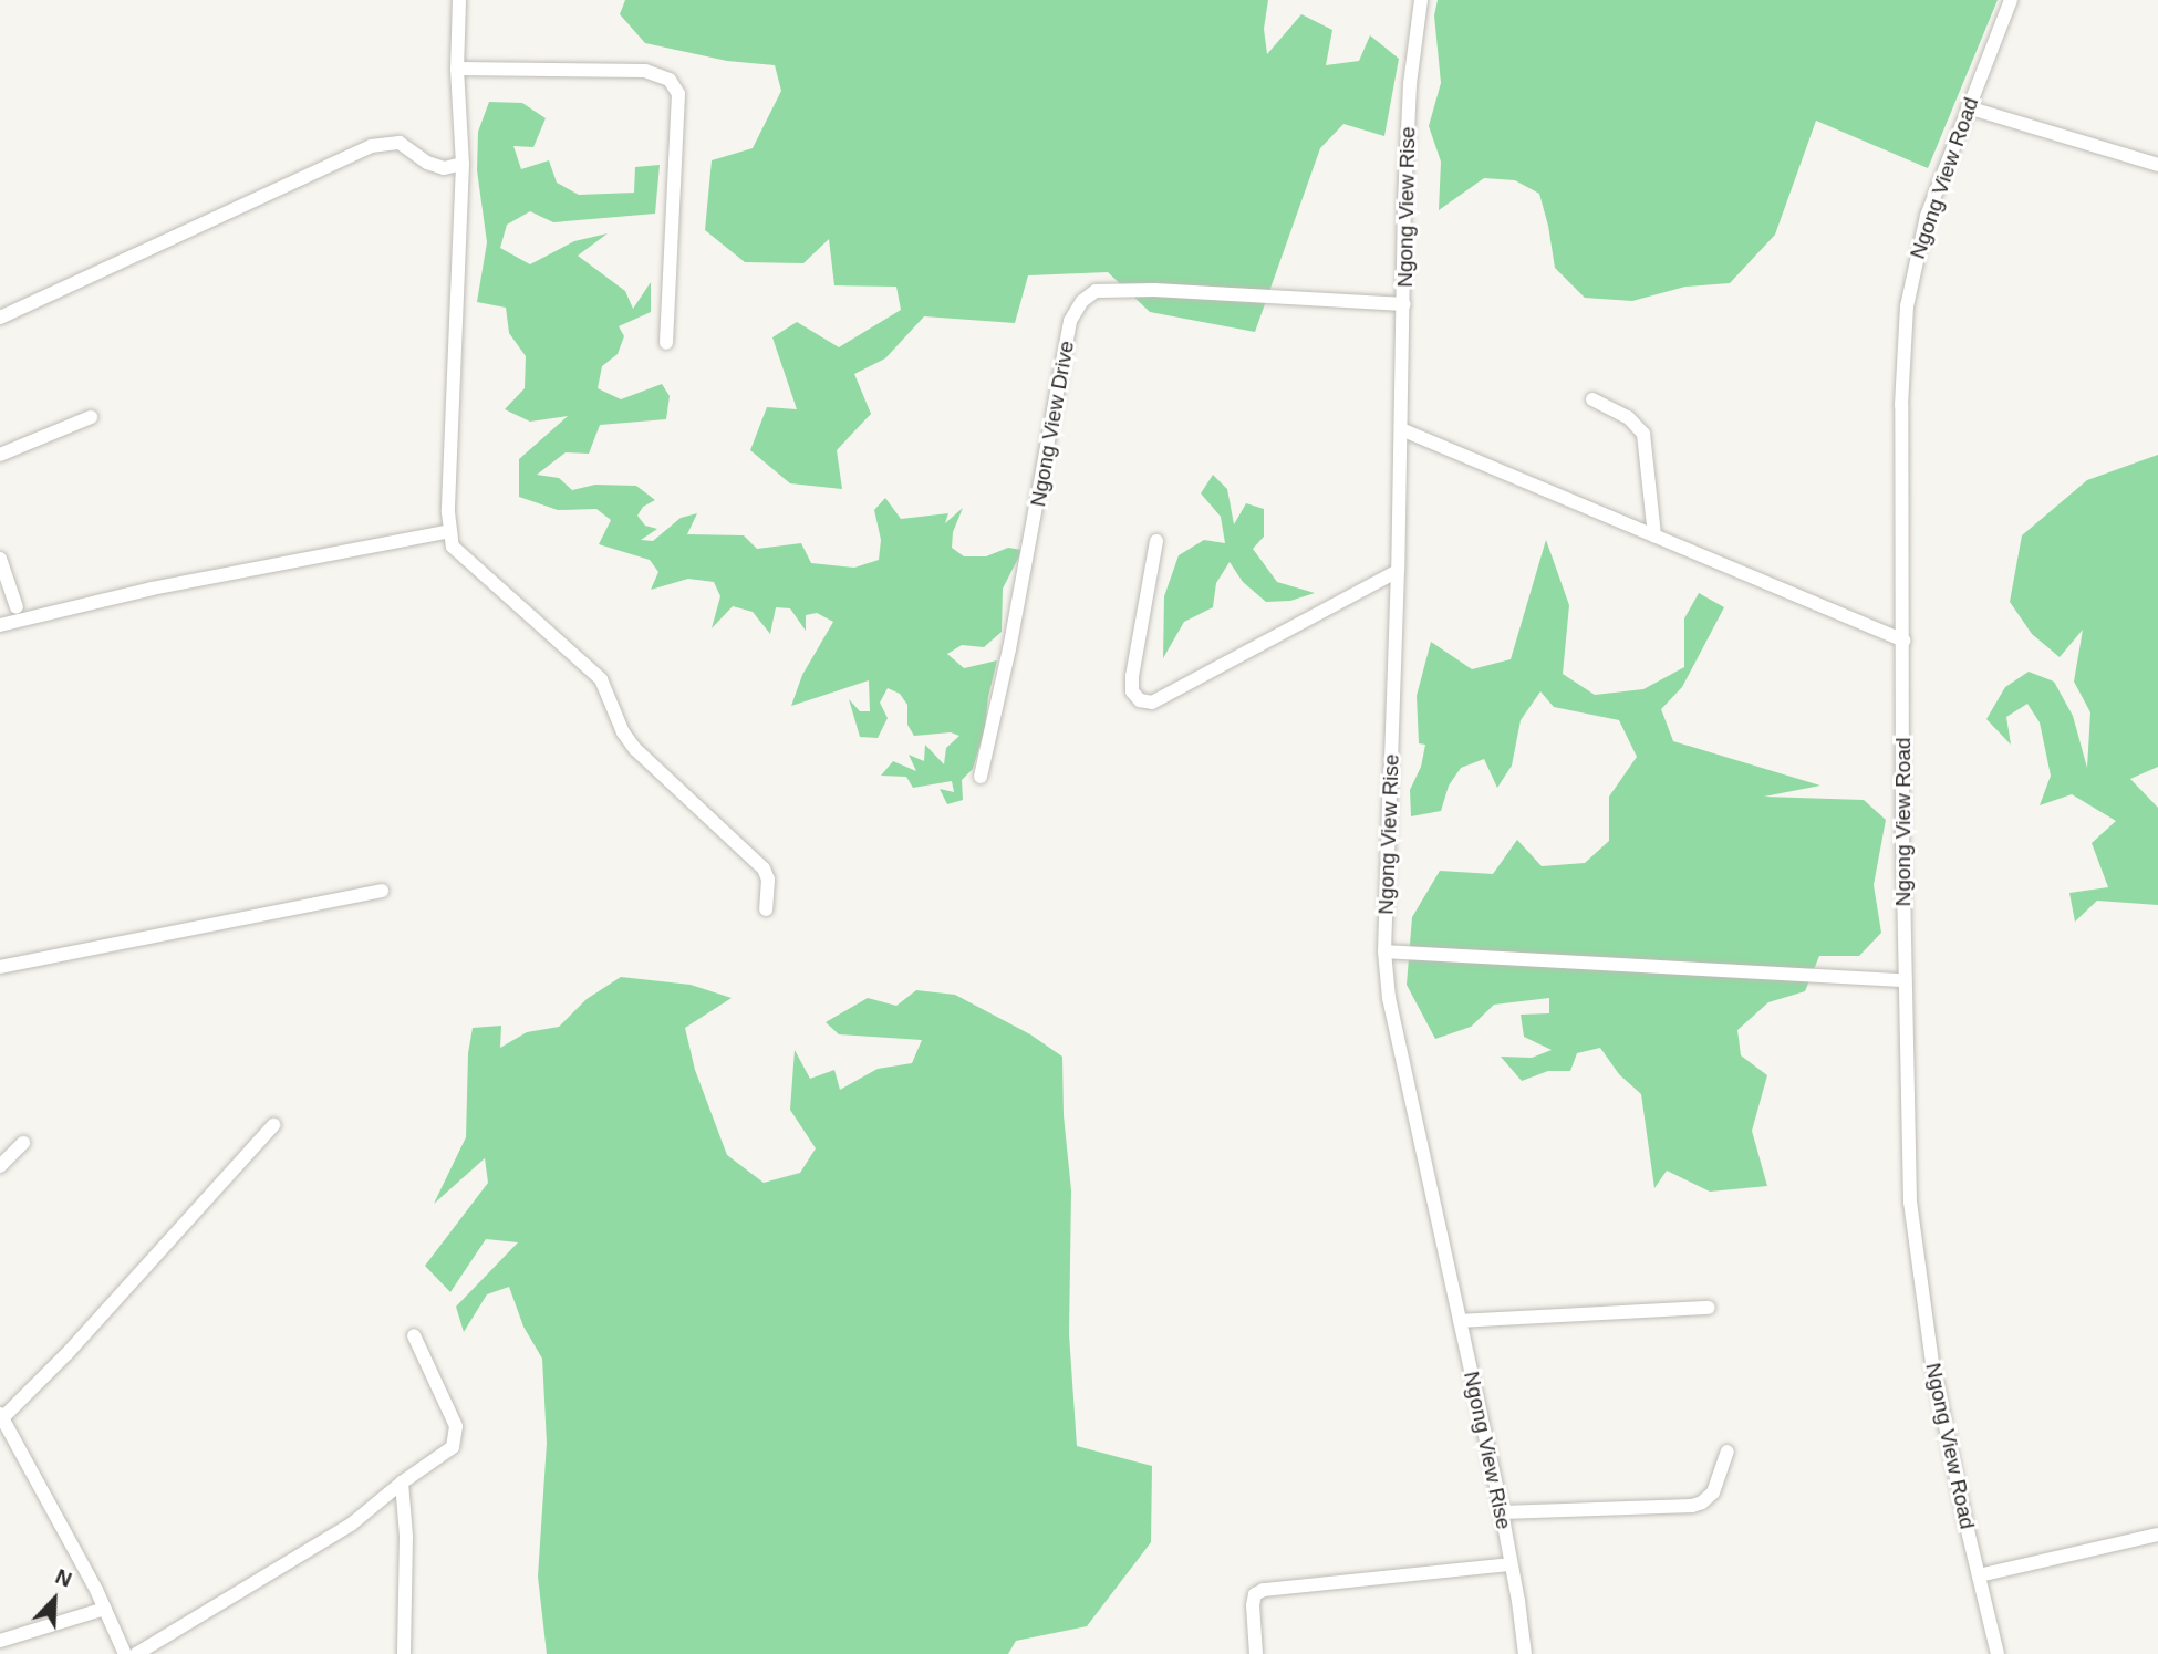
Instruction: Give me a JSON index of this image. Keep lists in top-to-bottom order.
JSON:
{
  "streets": {
    "street": ["Ngong View Road", "Ngong View Rise", "Ngong View Drive"]
  },
  "crossings": [
    ["Ngong View Rise", "Ngong View Drive"]
  ],
  "north": "top right"
}
